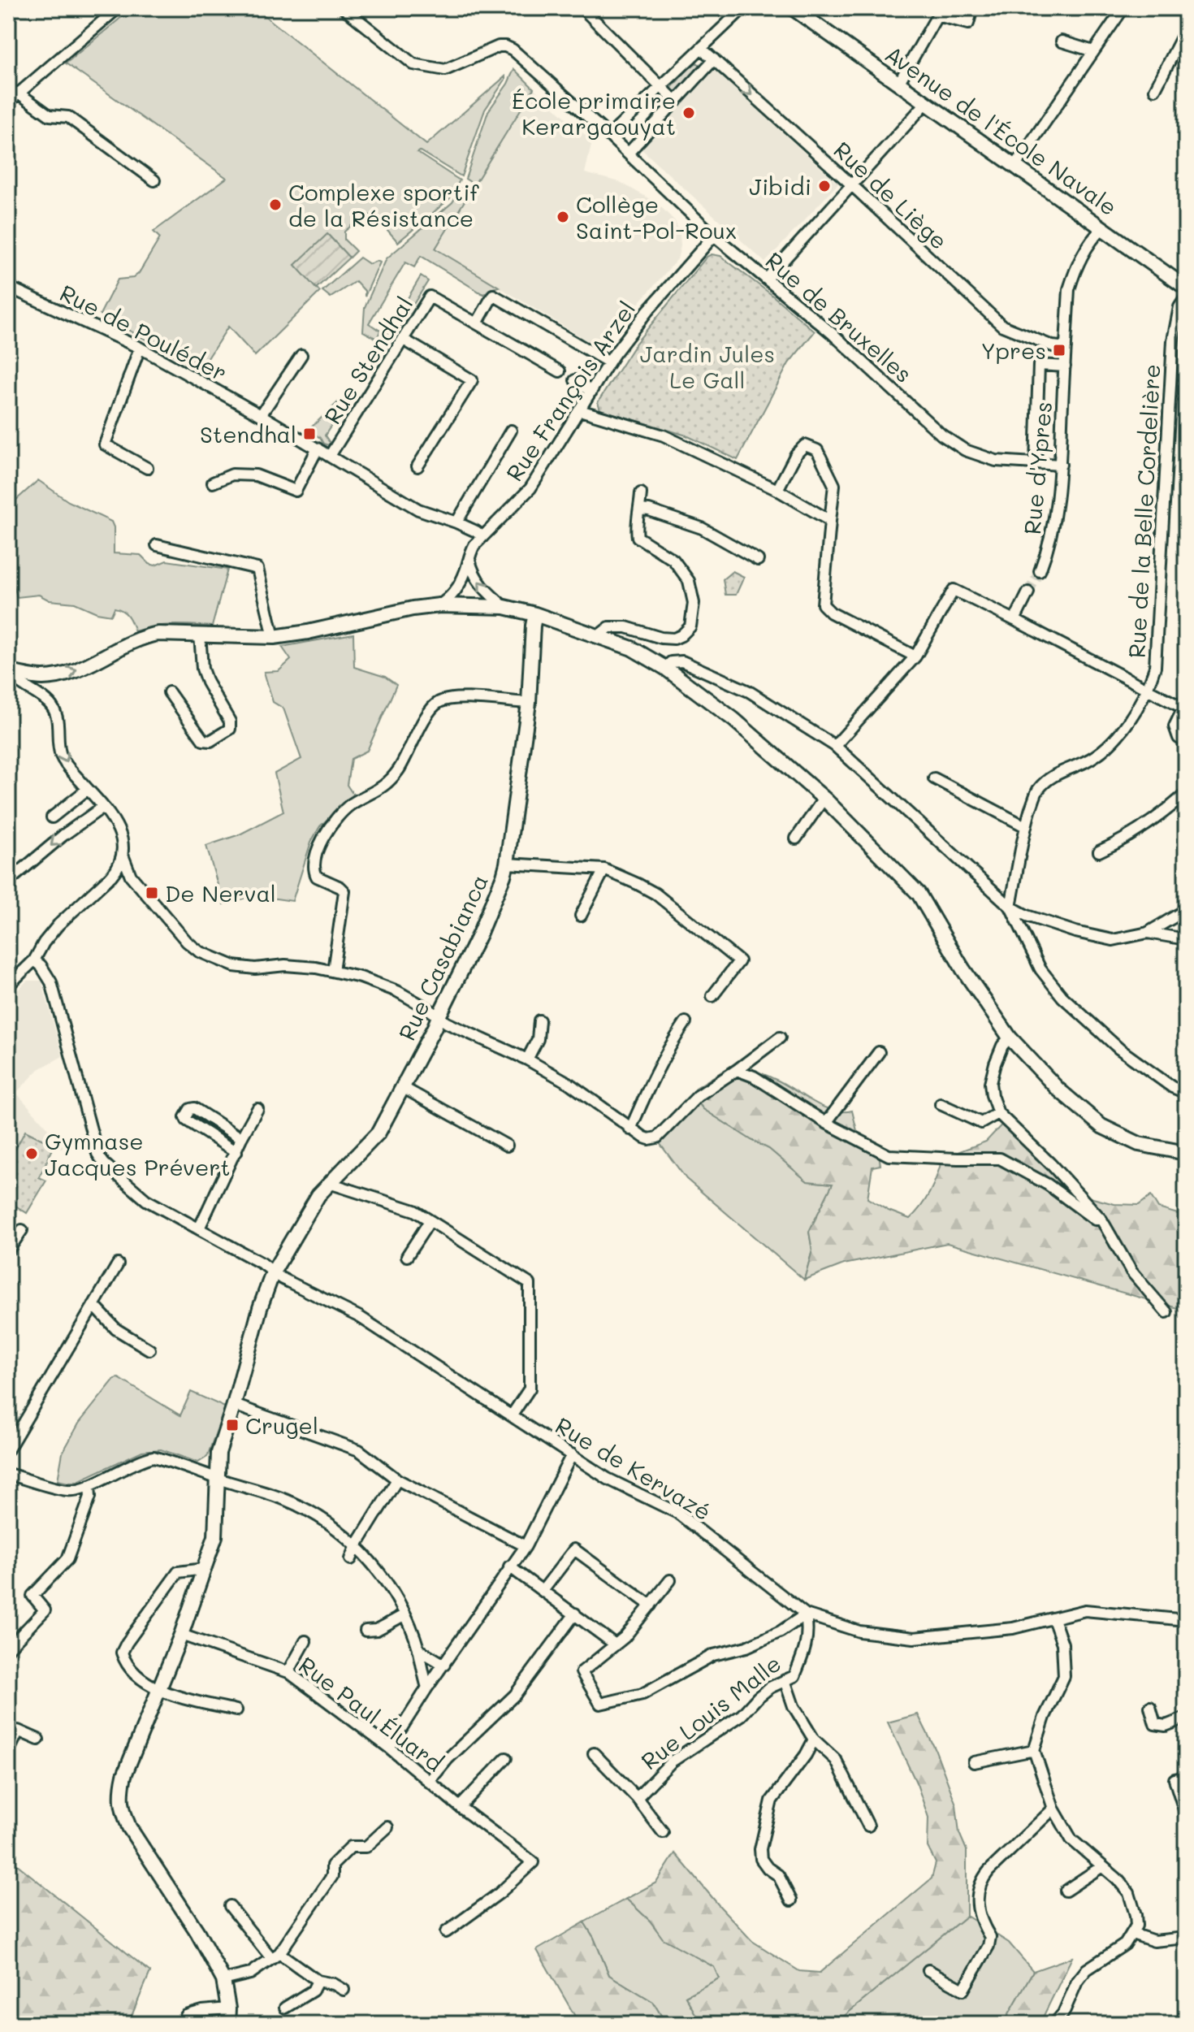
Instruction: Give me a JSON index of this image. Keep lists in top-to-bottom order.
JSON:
{
  "streets": {
    "street": [
      "Avenue de l'École Navale",
      "Rue de Liège",
      "Rue de Bruxelles",
      "Rue de Pouléder",
      "Rue Stendhal",
      "Rue François Arzel",
      "Rue d'Ypres",
      "Rue de la Belle Cordelière",
      "Rue Casabianca",
      "Rue de Kervazé",
      "Rue Louis Malle",
      "Rue Paul Éluard"
    ]
  },
  "crossings": [
    ["Avenue de l'École Navale", "Rue d'Ypres"],
    ["Rue de Liège", "Rue d'Ypres"],
    ["Rue de Bruxelles", "Rue François Arzel"],
    ["Rue de Bruxelles", "Rue d'Ypres"],
    ["Rue de Pouléder", "Rue Stendhal"],
    ["Rue de Pouléder", "Rue François Arzel"],
    ["Rue Casabianca", "Rue de Kervazé"],
    ["Rue Casabianca", "Rue Paul Éluard"],
    ["Rue de Kervazé", "Rue Louis Malle"]
  ],
  "one_way": ["Rue de Liège"],
  "parks": ["Jardin Jules Le Gall"],
  "places": {
    "other": [
      "École primaire Kerargaouyat",
      "Jibidi",
      "Complexe sportif de la Résistance",
      "Collège Saint-Pol-Roux",
      "Gymnase Jacques Prévert"
    ],
    "transit": [
      "Ypres",
      "Stendhal",
      "De Nerval",
      "Crugel"
    ]
  }
}
